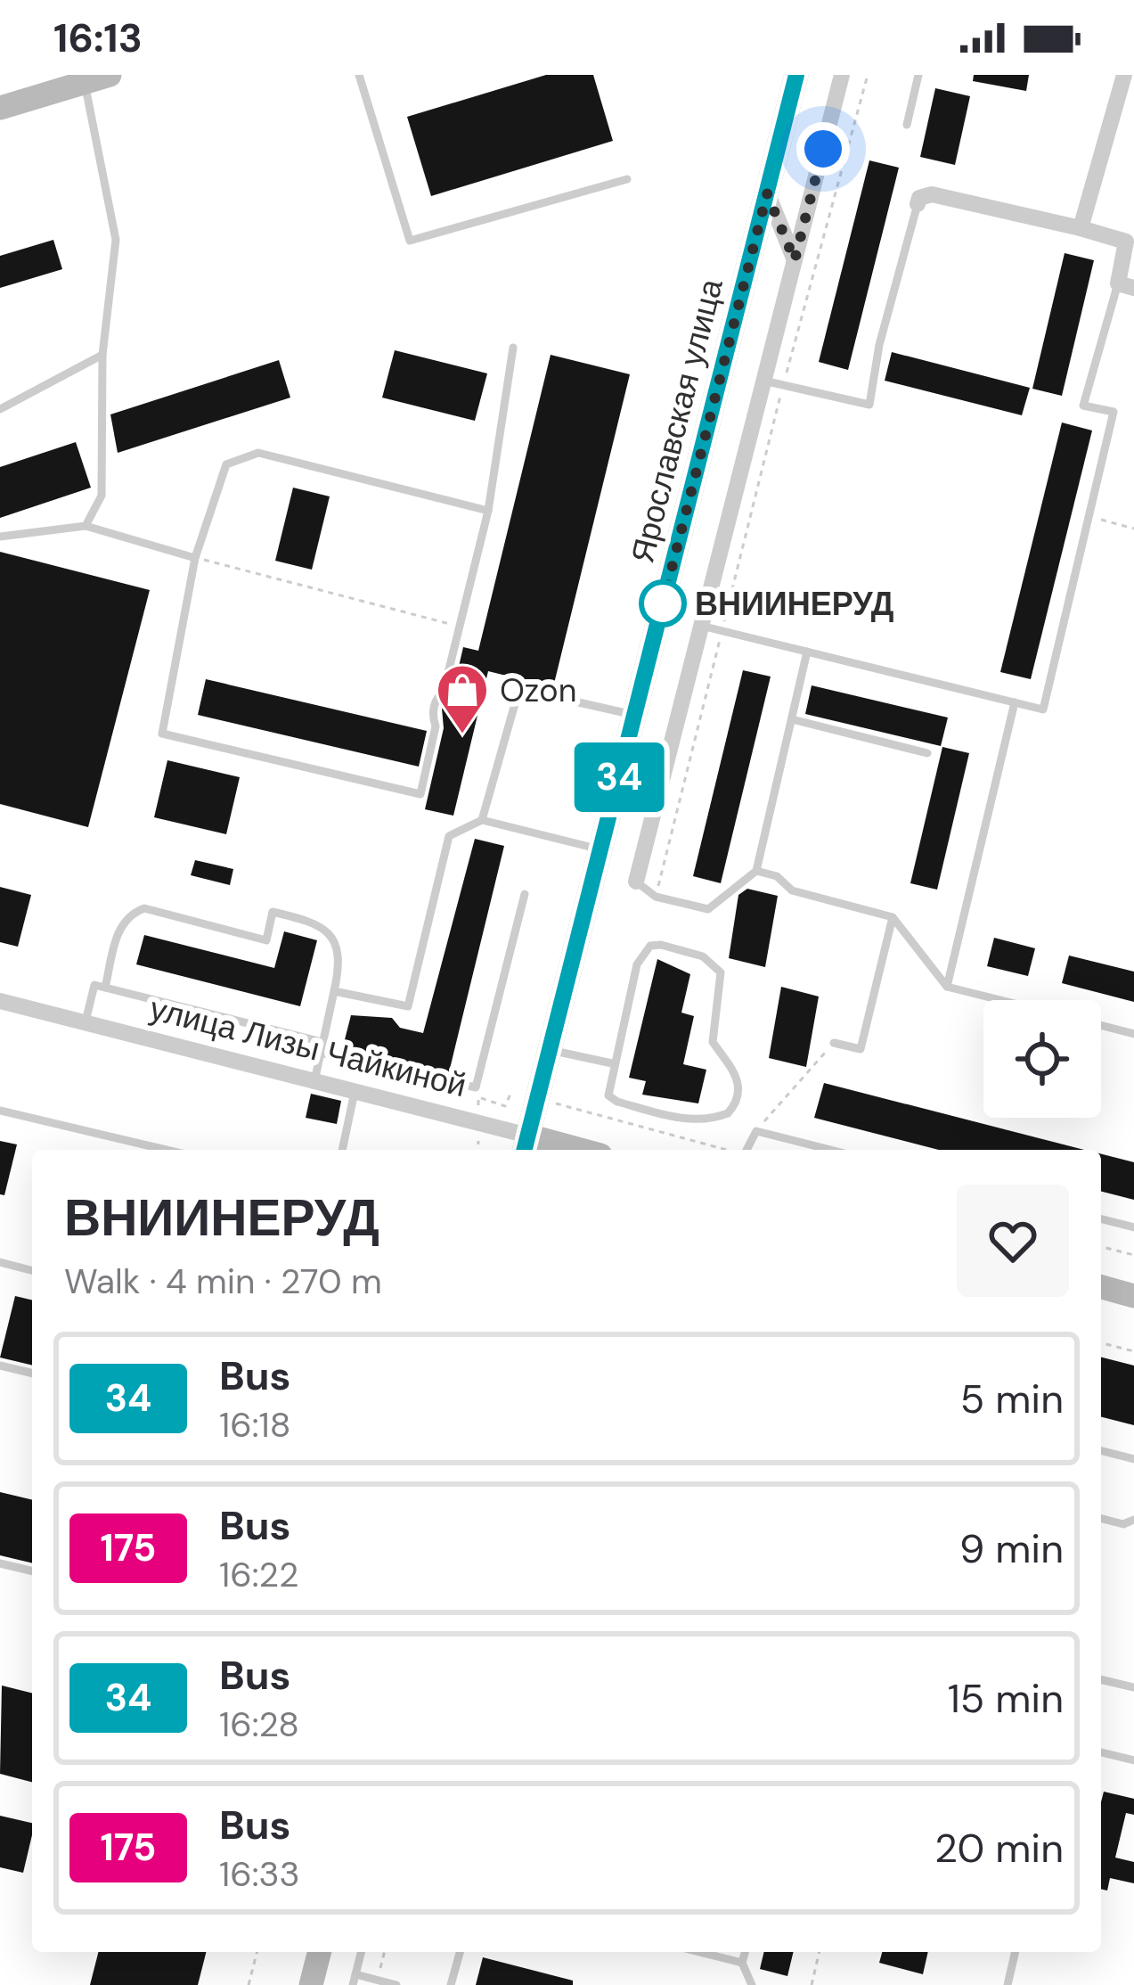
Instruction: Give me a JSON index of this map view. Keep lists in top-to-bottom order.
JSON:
{
  "streets": {
    "main road": ["Ярославская улица", "улица Лизы Чайкиной"]
  },
  "crossings": [
    ["Ярославская улица", "улица Лизы Чайкиной"]
  ],
  "places": {
    "other": ["ВНИИНЕРУД"],
    "shop": ["Ozon"]
  },
  "lines": ["bus line 34"],
  "page": {
    "status": "16:13",
    "on_map": "34",
    "heading": ["ВНИИНЕРУД", "Walk · 4 min · 270 m"],
    "list": [
      {
        "mark": "34",
        "name": "Bus",
        "note": "16:18",
        "value": "5 min"
      },
      {
        "mark": "175",
        "name": "Bus",
        "note": "16:22",
        "value": "9 min"
      },
      {
        "mark": "34",
        "name": "Bus",
        "note": "16:28",
        "value": "15 min"
      },
      {
        "mark": "175",
        "name": "Bus",
        "note": "16:33",
        "value": "20 min"
      }
    ]
  }
}
